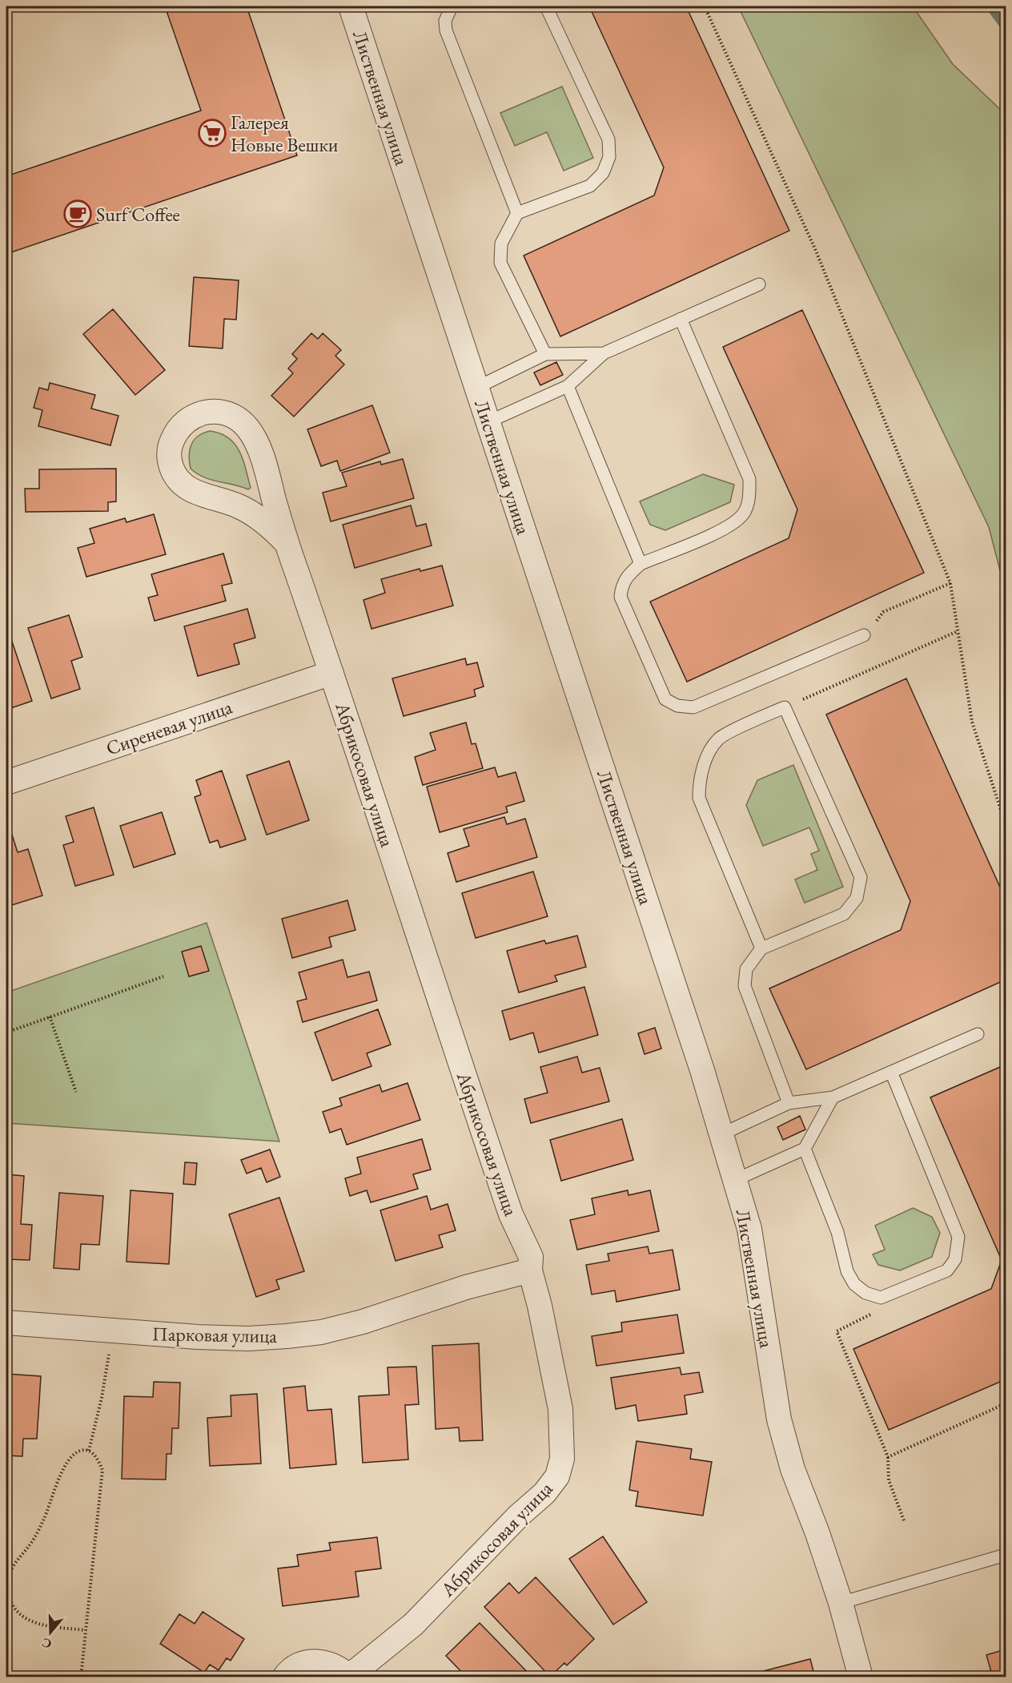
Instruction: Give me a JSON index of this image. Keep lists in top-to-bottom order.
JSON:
{
  "streets": {
    "street": [
      "Лиственная улица",
      "Сиреневая улица",
      "Абрикосовая улица",
      "Парковая улица"
    ]
  },
  "crossings": [
    ["Сиреневая улица", "Абрикосовая улица"],
    ["Абрикосовая улица", "Парковая улица"]
  ],
  "places": {
    "supermarket": ["Галерея Новые Вешки"],
    "cafe": ["Surf Coffee"]
  },
  "north": "bottom"
}
